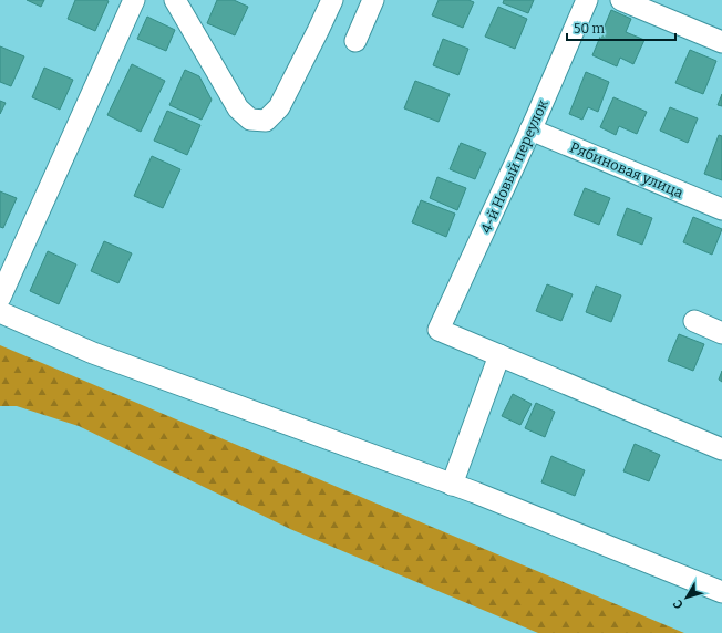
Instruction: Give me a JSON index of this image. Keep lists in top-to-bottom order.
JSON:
{
  "streets": {
    "street": ["4-й Новый переулок", "Рябиновая улица"]
  },
  "crossings": [
    ["4-й Новый переулок", "Рябиновая улица"]
  ],
  "scale_bar": "50 m",
  "north": "bottom left"
}
